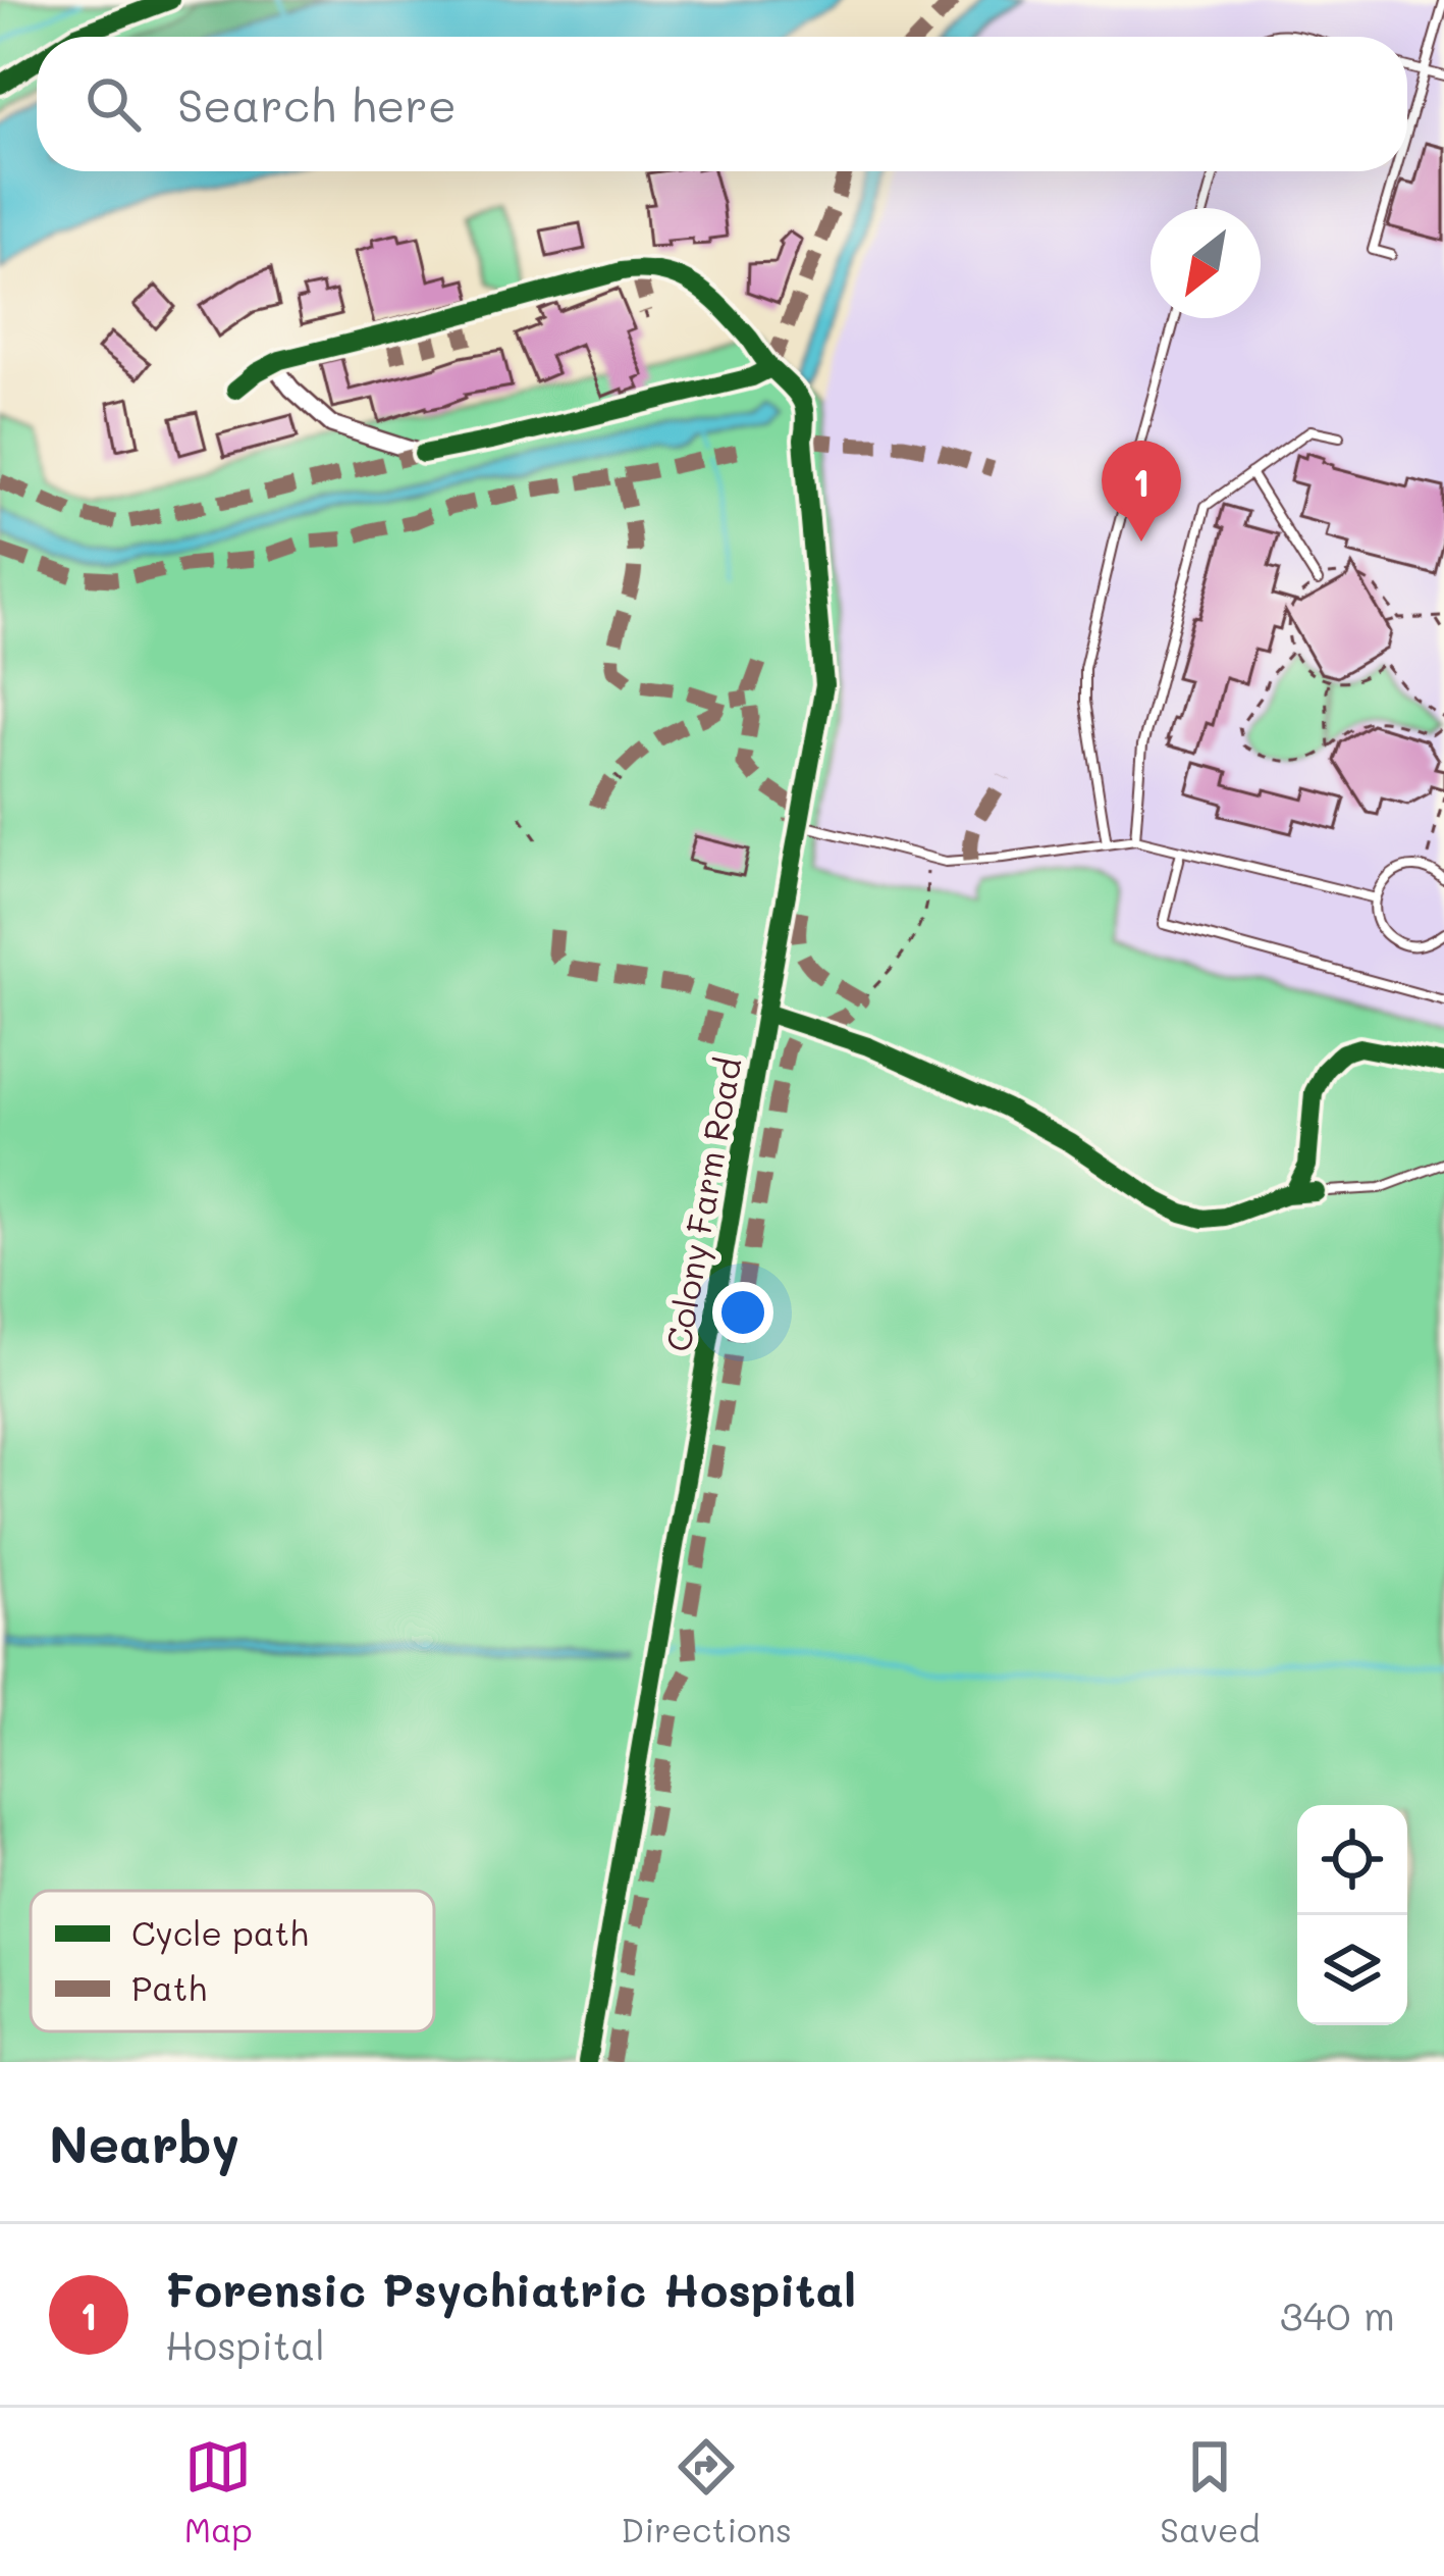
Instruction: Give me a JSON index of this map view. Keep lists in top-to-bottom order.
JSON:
{
  "streets": {
    "street": ["Colony Farm Road"]
  },
  "legend": ["Cycle path", "Path"],
  "north": "bottom left",
  "page": {
    "search": "Search here",
    "pins": "1",
    "heading": "Nearby",
    "list": [
      {
        "mark": "1",
        "name": "Forensic Psychiatric Hospital",
        "note": "Hospital",
        "value": "340 m"
      }
    ],
    "nav": ["Map", "Directions", "Saved"]
  }
}
